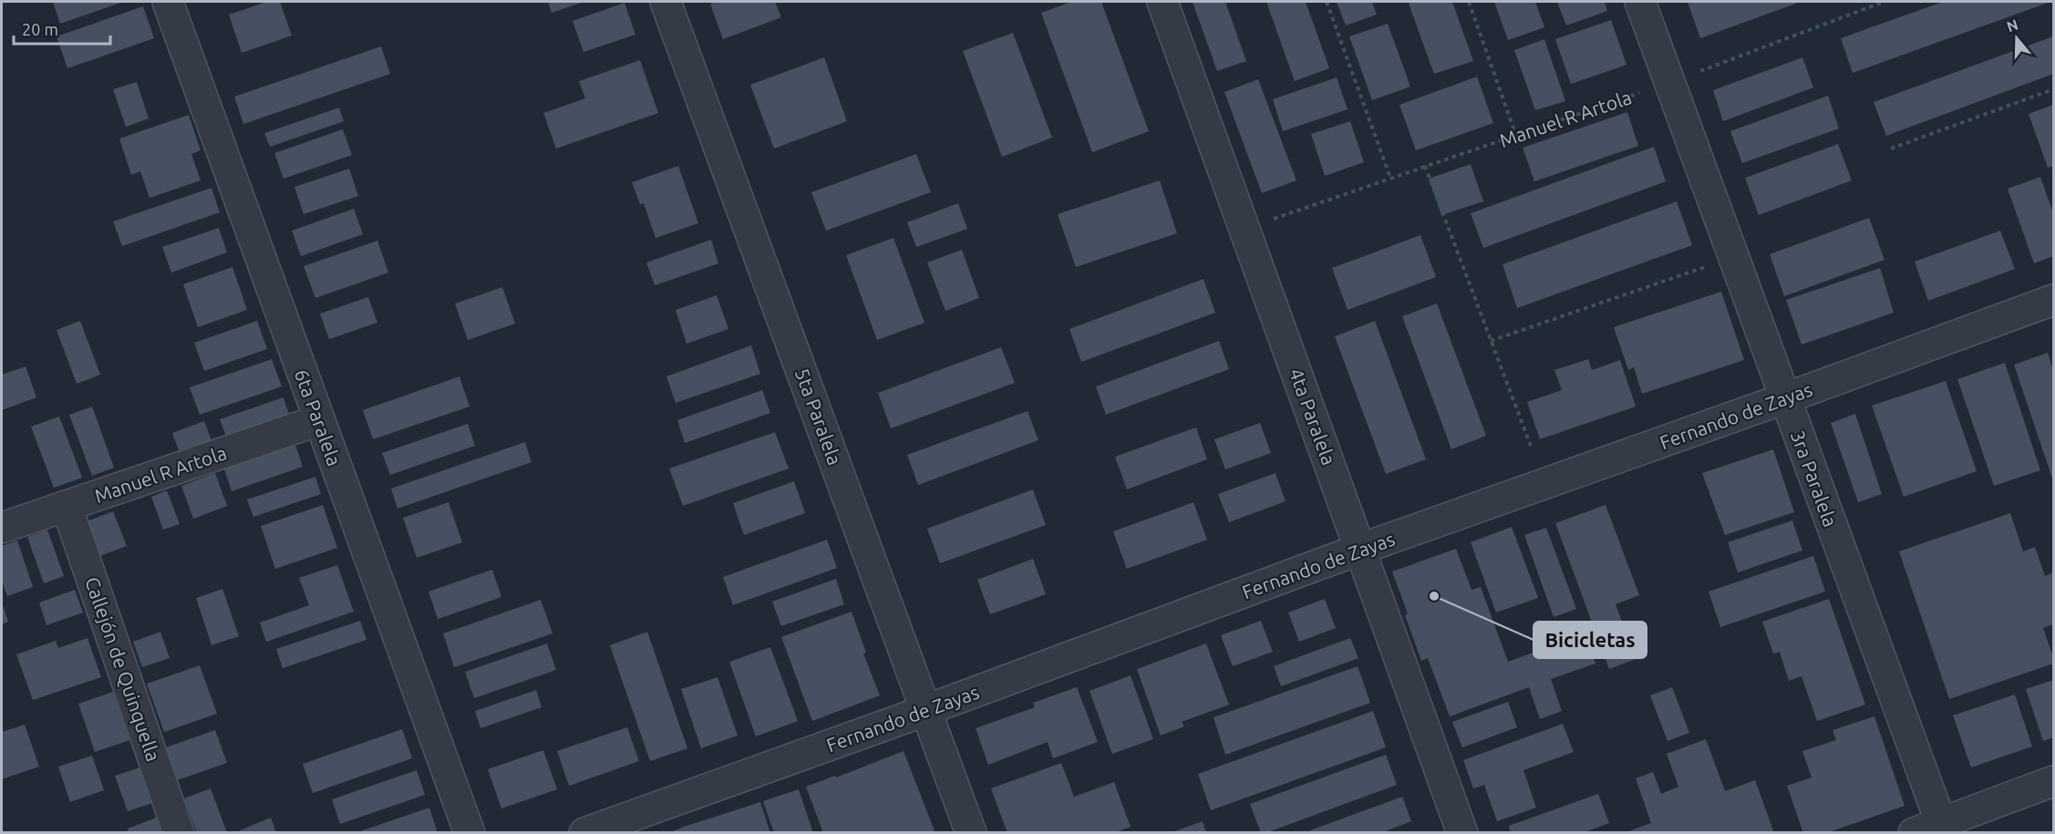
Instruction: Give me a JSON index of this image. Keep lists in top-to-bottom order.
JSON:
{
  "streets": {
    "street": [
      "Manuel R Artola",
      "Fernando de Zayas",
      "5ta Paralela",
      "4ta Paralela",
      "6ta Paralela",
      "3ra Paralela",
      "Callejón de Quinquella"
    ]
  },
  "crossings": [
    ["Manuel R Artola", "4ta Paralela"],
    ["Manuel R Artola", "6ta Paralela"],
    ["Manuel R Artola", "3ra Paralela"],
    ["Manuel R Artola", "Callejón de Quinquella"],
    ["Fernando de Zayas", "5ta Paralela"],
    ["Fernando de Zayas", "4ta Paralela"],
    ["Fernando de Zayas", "3ra Paralela"]
  ],
  "places": ["Bicicletas"],
  "scale_bar": "20 m",
  "north": "top"
}
